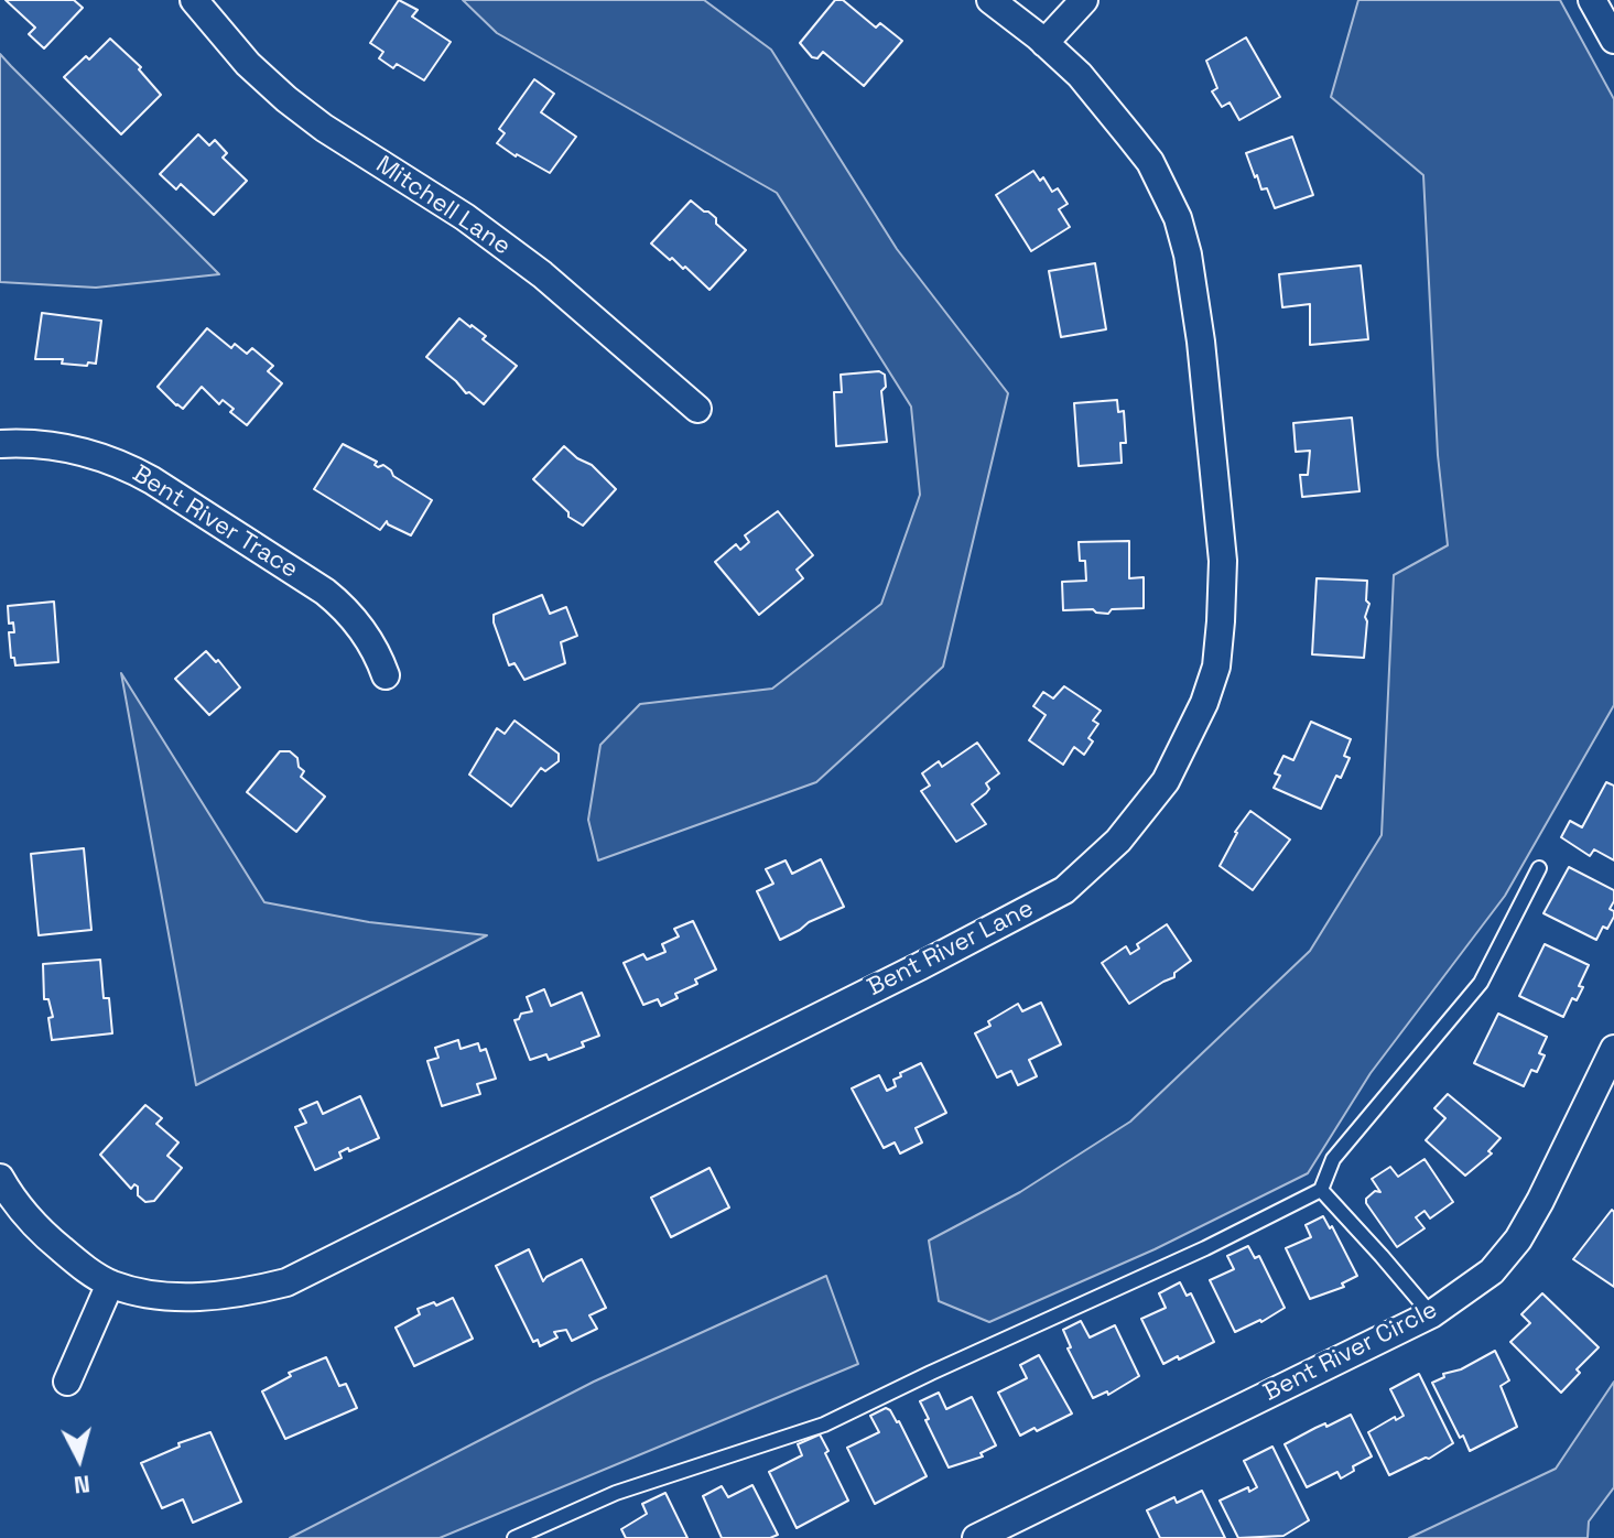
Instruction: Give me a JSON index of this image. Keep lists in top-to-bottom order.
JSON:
{
  "streets": {
    "street": [
      "Mitchell Lane",
      "Bent River Trace",
      "Bent River Lane",
      "Bent River Circle"
    ]
  },
  "north": "bottom"
}
